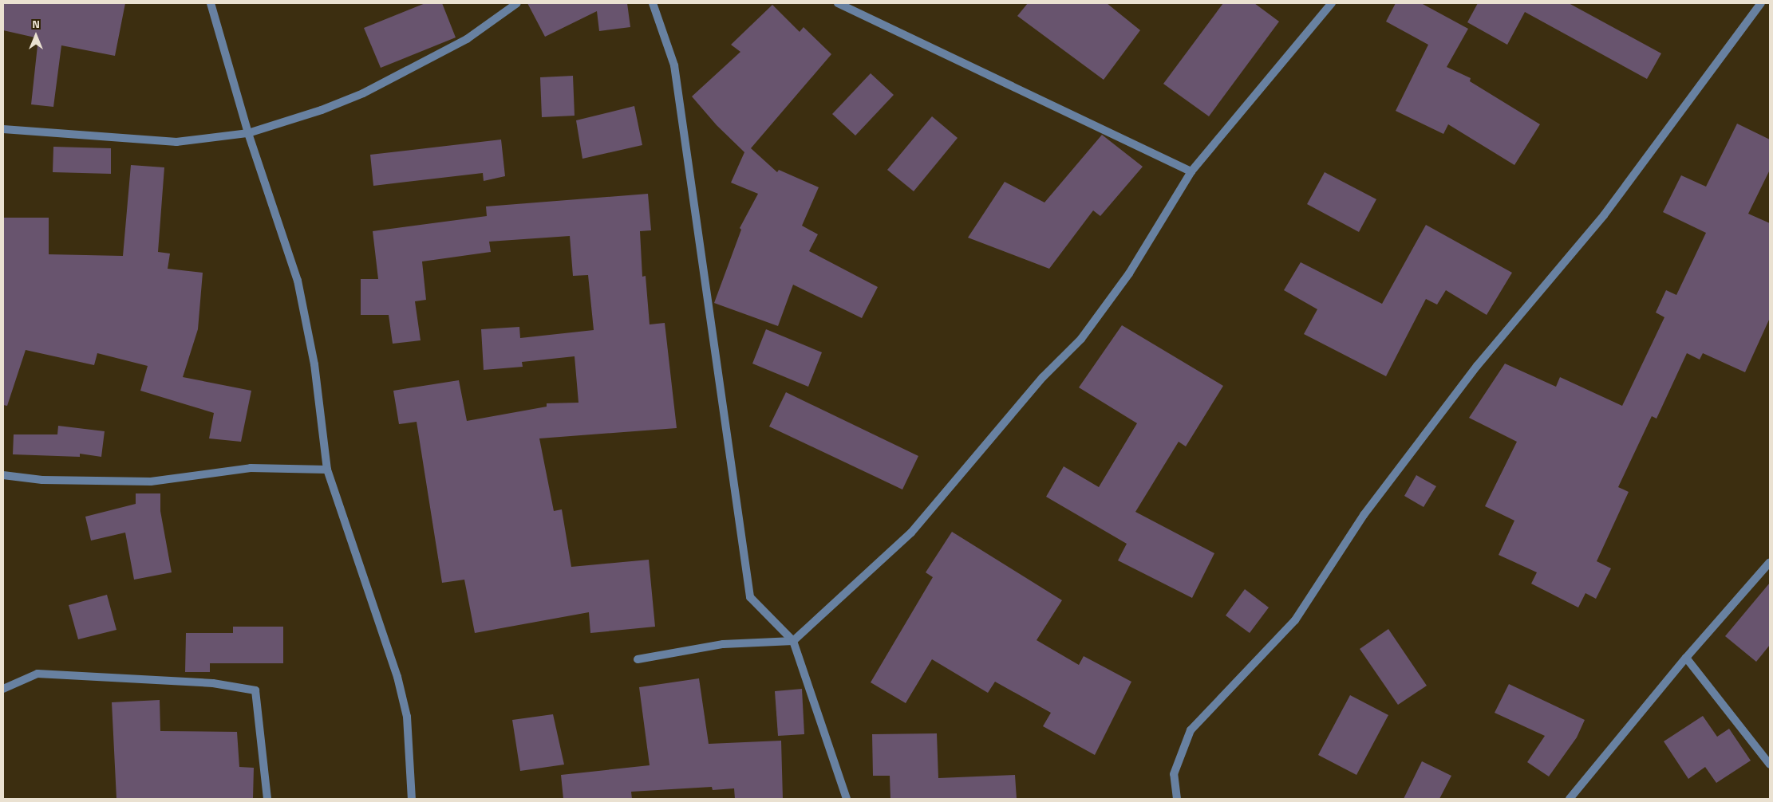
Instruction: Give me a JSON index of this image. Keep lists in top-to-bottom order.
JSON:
{
  "north": "top"
}
